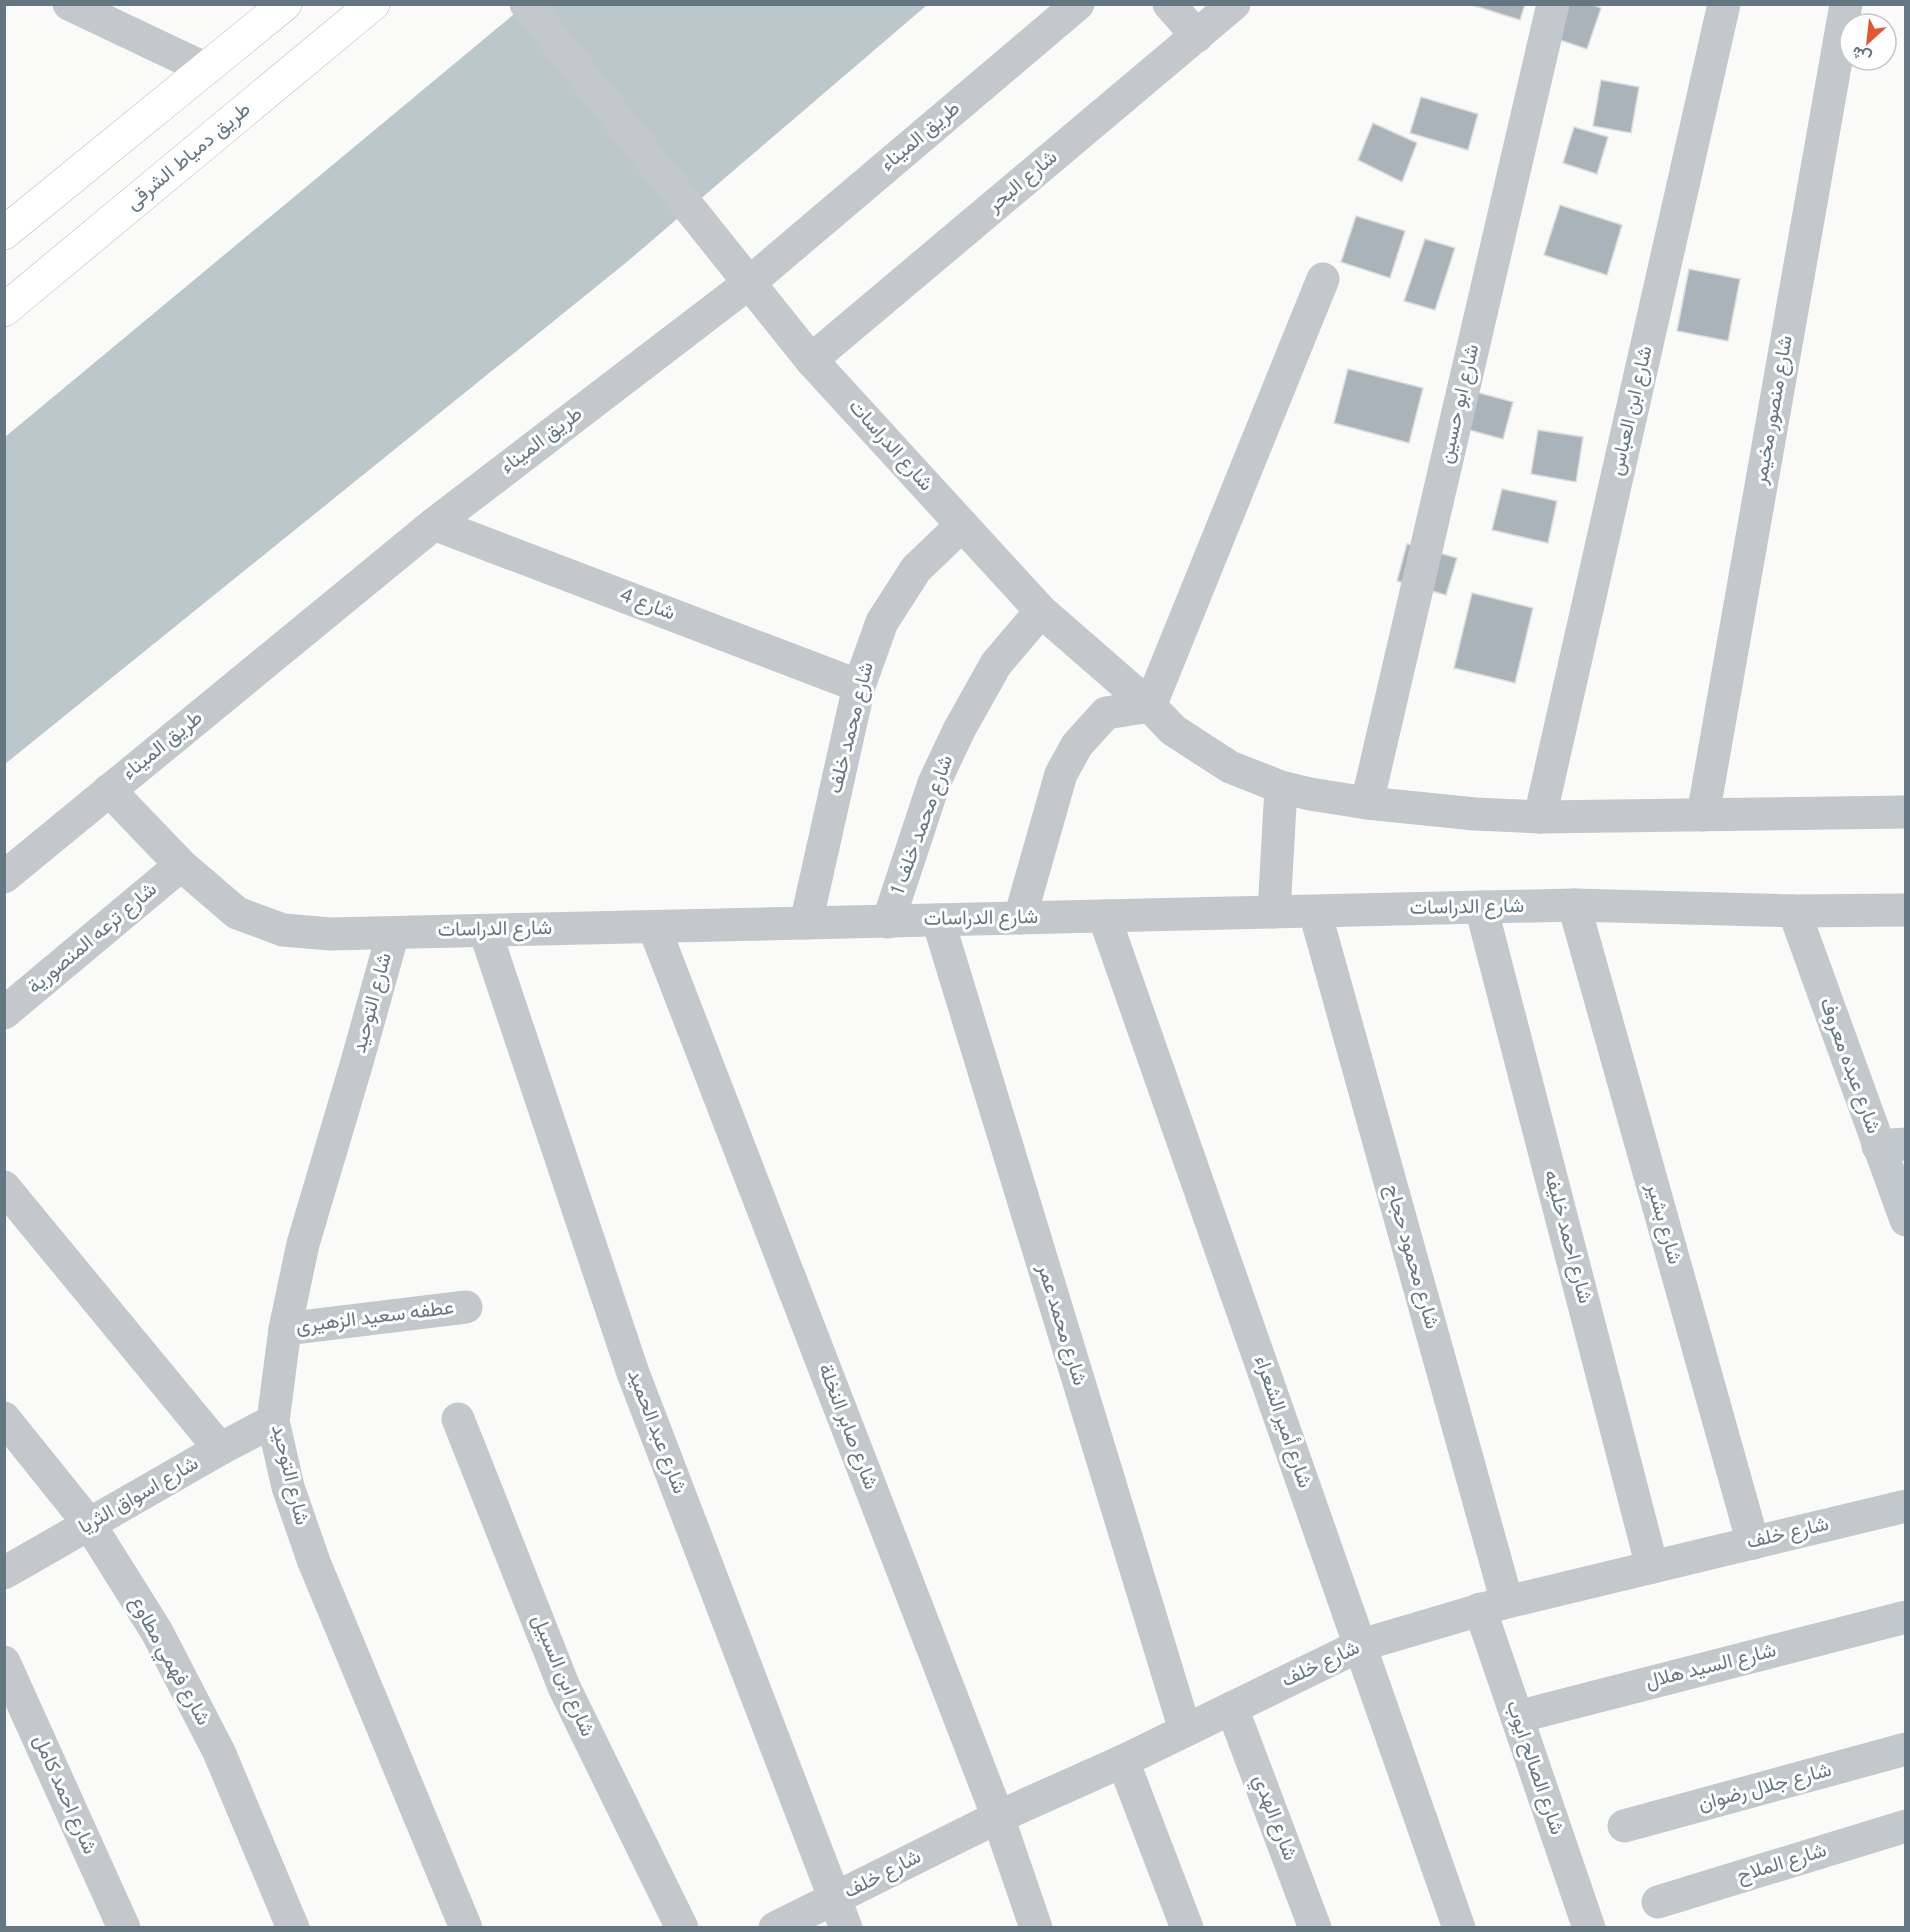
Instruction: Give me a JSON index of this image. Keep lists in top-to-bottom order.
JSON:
{
  "streets": {
    "highway": ["طريق دمياط الشرقى"],
    "street": [
      "طريق الميناء",
      "شارع البحر",
      "شارع ابو حسين",
      "شارع منصور مخيمر",
      "شارع ابن العباس",
      "شارع الدراسات",
      "شارع 4",
      "شارع محمد خلف",
      "شارع محمد خلف 1",
      "شارع ترعه المنصورية",
      "شارع التوحيد",
      "شارع عبده معروف",
      "شارع بشير",
      "شارع احمد خليفه",
      "شارع محمود حجاج",
      "عطفه سعيد الزهيرى",
      "شارع محمد عمر",
      "شارع أمير الشعراء",
      "شارع صابر النخلة",
      "شارع عبد الحميد",
      "شارع اسواق الثريا",
      "شارع خلف",
      "شارع فهمي مطاوع",
      "شارع السيد هلال",
      "شارع ابن السبيل",
      "شارع الصالح ايوب",
      "شارع جلال رضوان",
      "شارع احمد كامل",
      "شارع الهدي",
      "شارع الملاح"
    ]
  },
  "crossings": [
    ["طريق الميناء", "شارع الدراسات"],
    ["طريق الميناء", "شارع 4"],
    ["شارع البحر", "شارع الدراسات"],
    ["شارع ابو حسين", "شارع الدراسات"],
    ["شارع منصور مخيمر", "شارع الدراسات"],
    ["شارع ابن العباس", "شارع الدراسات"],
    ["شارع الدراسات", "شارع محمد خلف"],
    ["شارع الدراسات", "شارع محمد خلف 1"],
    ["شارع الدراسات", "شارع ترعه المنصورية"],
    ["شارع الدراسات", "شارع التوحيد"],
    ["شارع الدراسات", "شارع عبده معروف"],
    ["شارع الدراسات", "شارع بشير"],
    ["شارع الدراسات", "شارع احمد خليفه"],
    ["شارع الدراسات", "شارع محمود حجاج"],
    ["شارع الدراسات", "شارع محمد عمر"],
    ["شارع الدراسات", "شارع أمير الشعراء"],
    ["شارع الدراسات", "شارع صابر النخلة"],
    ["شارع الدراسات", "شارع عبد الحميد"],
    ["شارع 4", "شارع محمد خلف"],
    ["شارع التوحيد", "عطفه سعيد الزهيرى"],
    ["شارع التوحيد", "شارع اسواق الثريا"],
    ["شارع بشير", "شارع خلف"],
    ["شارع احمد خليفه", "شارع خلف"],
    ["شارع محمود حجاج", "شارع خلف"],
    ["شارع محمود حجاج", "شارع الصالح ايوب"],
    ["شارع محمد عمر", "شارع خلف"],
    ["شارع أمير الشعراء", "شارع خلف"],
    ["شارع صابر النخلة", "شارع خلف"],
    ["شارع عبد الحميد", "شارع خلف"],
    ["شارع اسواق الثريا", "شارع فهمي مطاوع"],
    ["شارع خلف", "شارع الصالح ايوب"],
    ["شارع خلف", "شارع الهدي"],
    ["شارع السيد هلال", "شارع الصالح ايوب"]
  ],
  "north": "bottom left"
}
